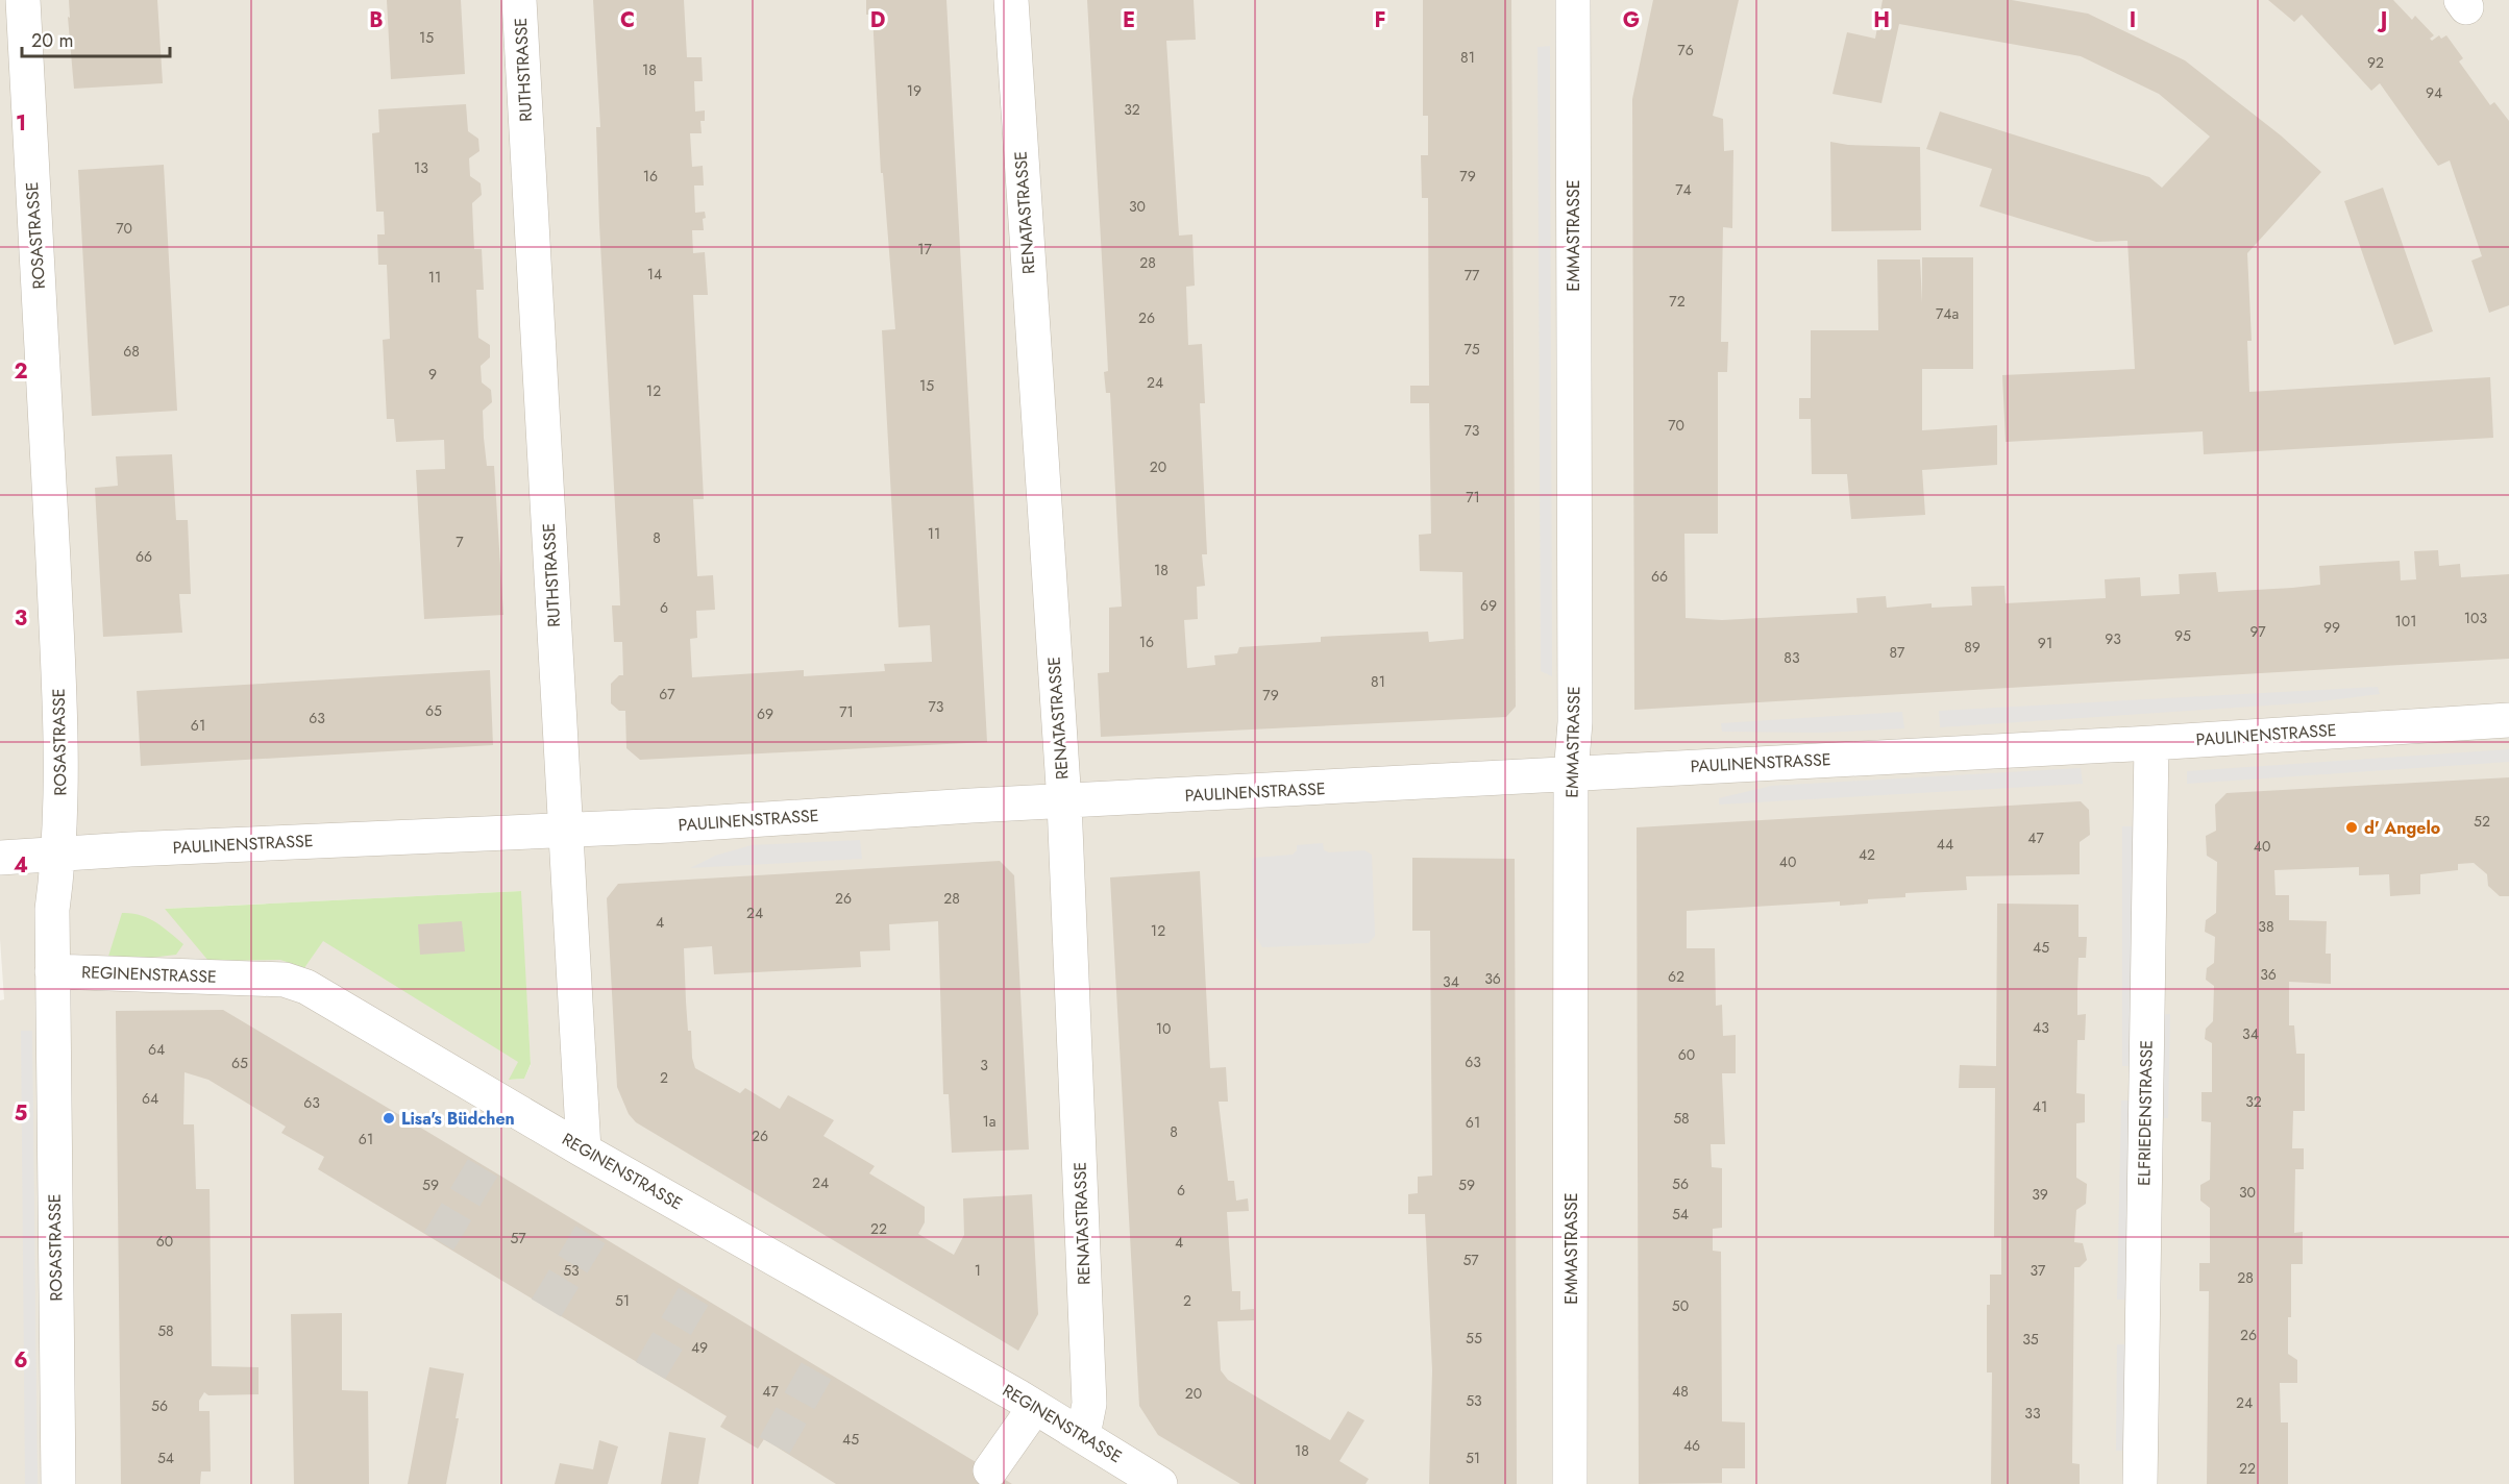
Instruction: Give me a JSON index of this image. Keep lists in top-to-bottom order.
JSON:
{
  "streets": {
    "street": [
      "RUTHSTRASSE",
      "RENATASTRASSE",
      "ROSASTRASSE",
      "EMMASTRASSE",
      "PAULINENSTRASSE",
      "REGINENSTRASSE",
      "ELFRIEDENSTRASSE"
    ]
  },
  "crossings": [
    ["RUTHSTRASSE", "PAULINENSTRASSE"],
    ["RUTHSTRASSE", "REGINENSTRASSE"],
    ["RENATASTRASSE", "PAULINENSTRASSE"],
    ["RENATASTRASSE", "REGINENSTRASSE"],
    ["ROSASTRASSE", "PAULINENSTRASSE"],
    ["ROSASTRASSE", "REGINENSTRASSE"],
    ["EMMASTRASSE", "PAULINENSTRASSE"],
    ["PAULINENSTRASSE", "ELFRIEDENSTRASSE"]
  ],
  "places": ["d' Angelo", "Lisa's Büdchen"],
  "house_numbers": [
    "15",
    "76",
    "81",
    "92",
    "18",
    "19",
    "94",
    "32",
    "13",
    "16",
    "79",
    "74",
    "30",
    "70",
    "17",
    "28",
    "14",
    "77",
    "11",
    "72",
    "74a",
    "26",
    "75",
    "68",
    "9",
    "24",
    "15",
    "12",
    "70",
    "73",
    "20",
    "71",
    "11",
    "8",
    "7",
    "66",
    "18",
    "66",
    "69",
    "6",
    "103",
    "101",
    "99",
    "97",
    "95",
    "93",
    "16",
    "91",
    "89",
    "87",
    "83",
    "81",
    "67",
    "79",
    "73",
    "65",
    "71",
    "69",
    "63",
    "61",
    "52",
    "47",
    "44",
    "40",
    "42",
    "40",
    "26",
    "28",
    "24",
    "4",
    "38",
    "12",
    "45",
    "36",
    "62",
    "36",
    "34",
    "43",
    "10",
    "34",
    "64",
    "60",
    "63",
    "65",
    "3",
    "2",
    "64",
    "32",
    "63",
    "41",
    "58",
    "1a",
    "61",
    "8",
    "26",
    "61",
    "24",
    "56",
    "59",
    "59",
    "6",
    "30",
    "39",
    "54",
    "22",
    "57",
    "60",
    "4",
    "57",
    "53",
    "1",
    "37",
    "28",
    "51",
    "2",
    "50",
    "58",
    "26",
    "55",
    "35",
    "49",
    "47",
    "48",
    "20",
    "53",
    "24",
    "56",
    "33",
    "45",
    "46",
    "18",
    "54",
    "51",
    "22"
  ],
  "scale_bar": "20 m",
  "grid": {
    "columns": [
      "B",
      "C",
      "D",
      "E",
      "F",
      "G",
      "H",
      "I",
      "J"
    ],
    "rows": [
      "1",
      "2",
      "3",
      "4",
      "5",
      "6"
    ]
  }
}
